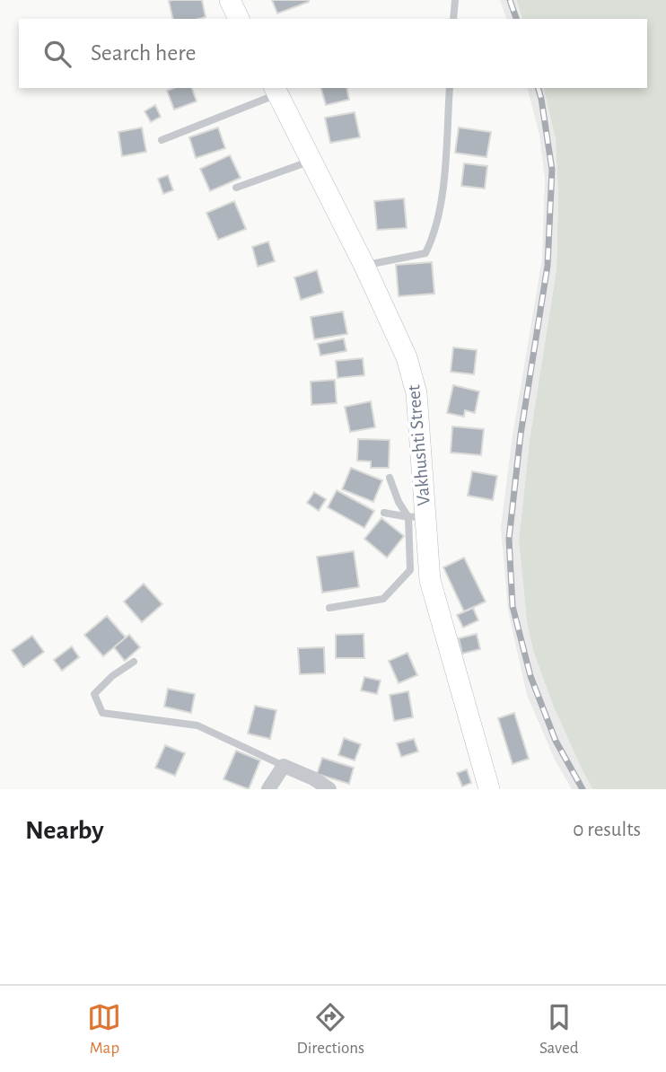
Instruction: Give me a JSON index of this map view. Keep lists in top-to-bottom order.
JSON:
{
  "streets": {
    "street": ["Vakhushti Street"]
  },
  "page": {
    "search": "Search here",
    "heading": ["Nearby", "0 results"],
    "nav": ["Map", "Directions", "Saved"]
  }
}
